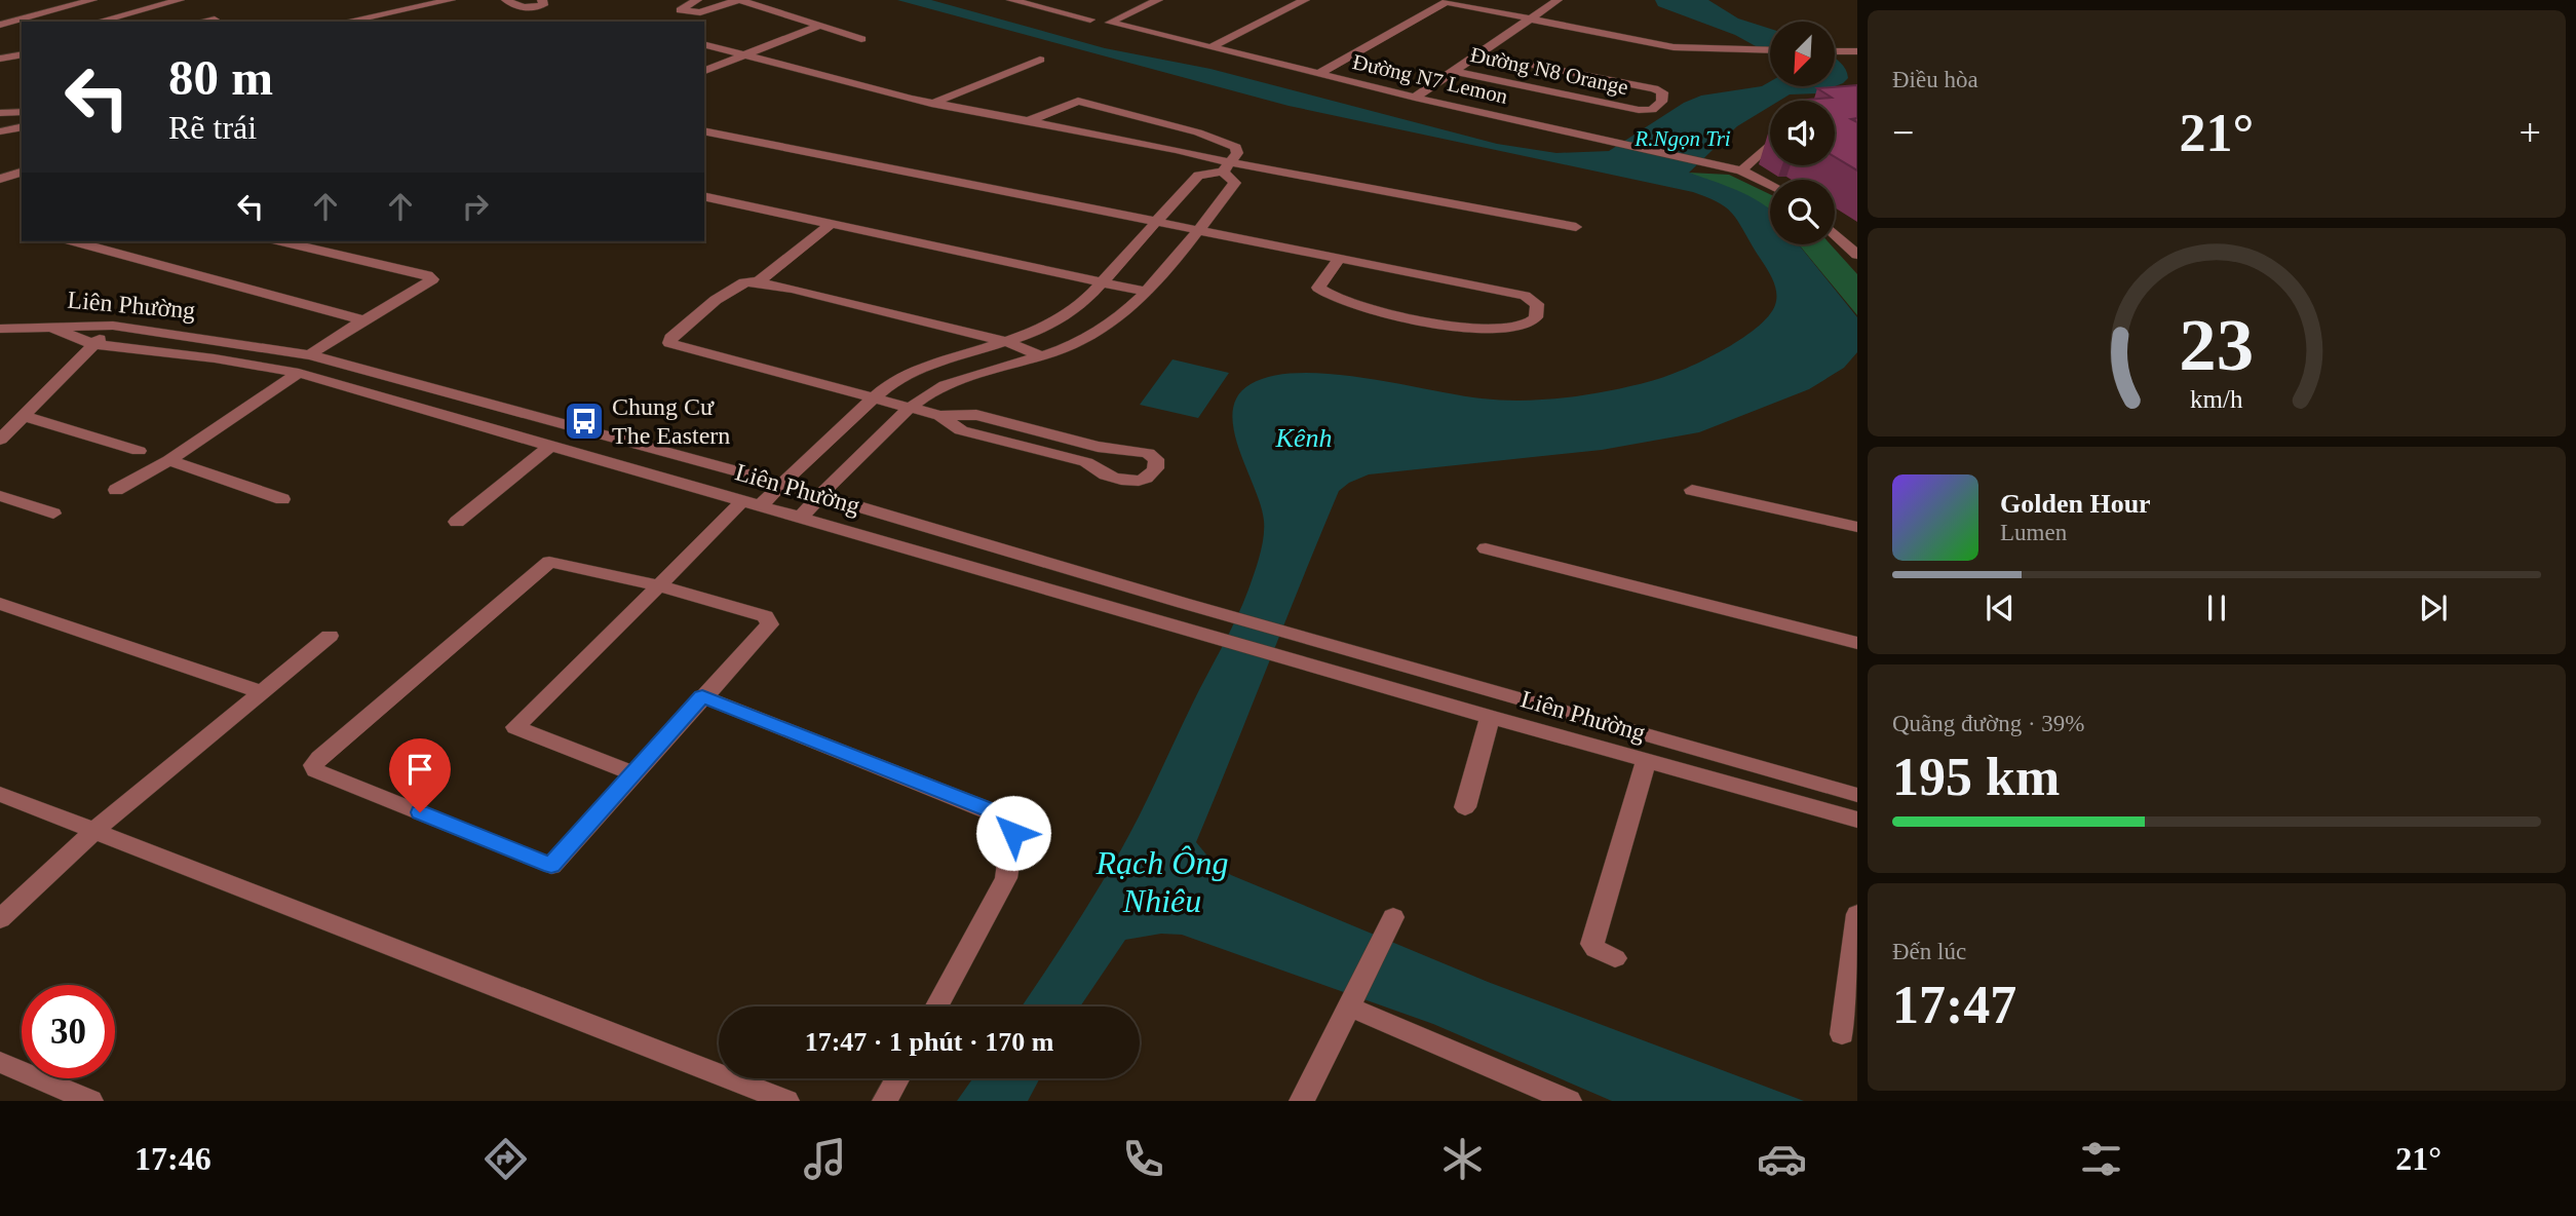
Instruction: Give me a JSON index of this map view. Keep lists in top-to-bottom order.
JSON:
{
  "streets": {
    "street": ["Đường N8 Orange", "Đường N7 Lemon", "Liên Phường"]
  },
  "water": ["R.Ngọn Tri", "Kênh", "Rạch Ông Nhiêu"],
  "places": {
    "bus stop": ["Chung Cư The Eastern"]
  },
  "north": "bottom left",
  "page": {
    "tile": [
      "Điều hòa",
      ["Quãng đường · 39%", "195 km"],
      ["Đến lúc", "17:47"]
    ],
    "turn": ["80 m", "Rẽ trái"],
    "heat": ["−", "21°", "+"],
    "song": ["Golden Hour", "Lumen"],
    "limit": "30",
    "trip": "17:47 · 1 phút · 170 m",
    "tabs": ["17:46", "21°"],
    "gauge": ["23", "km/h"]
  }
}
